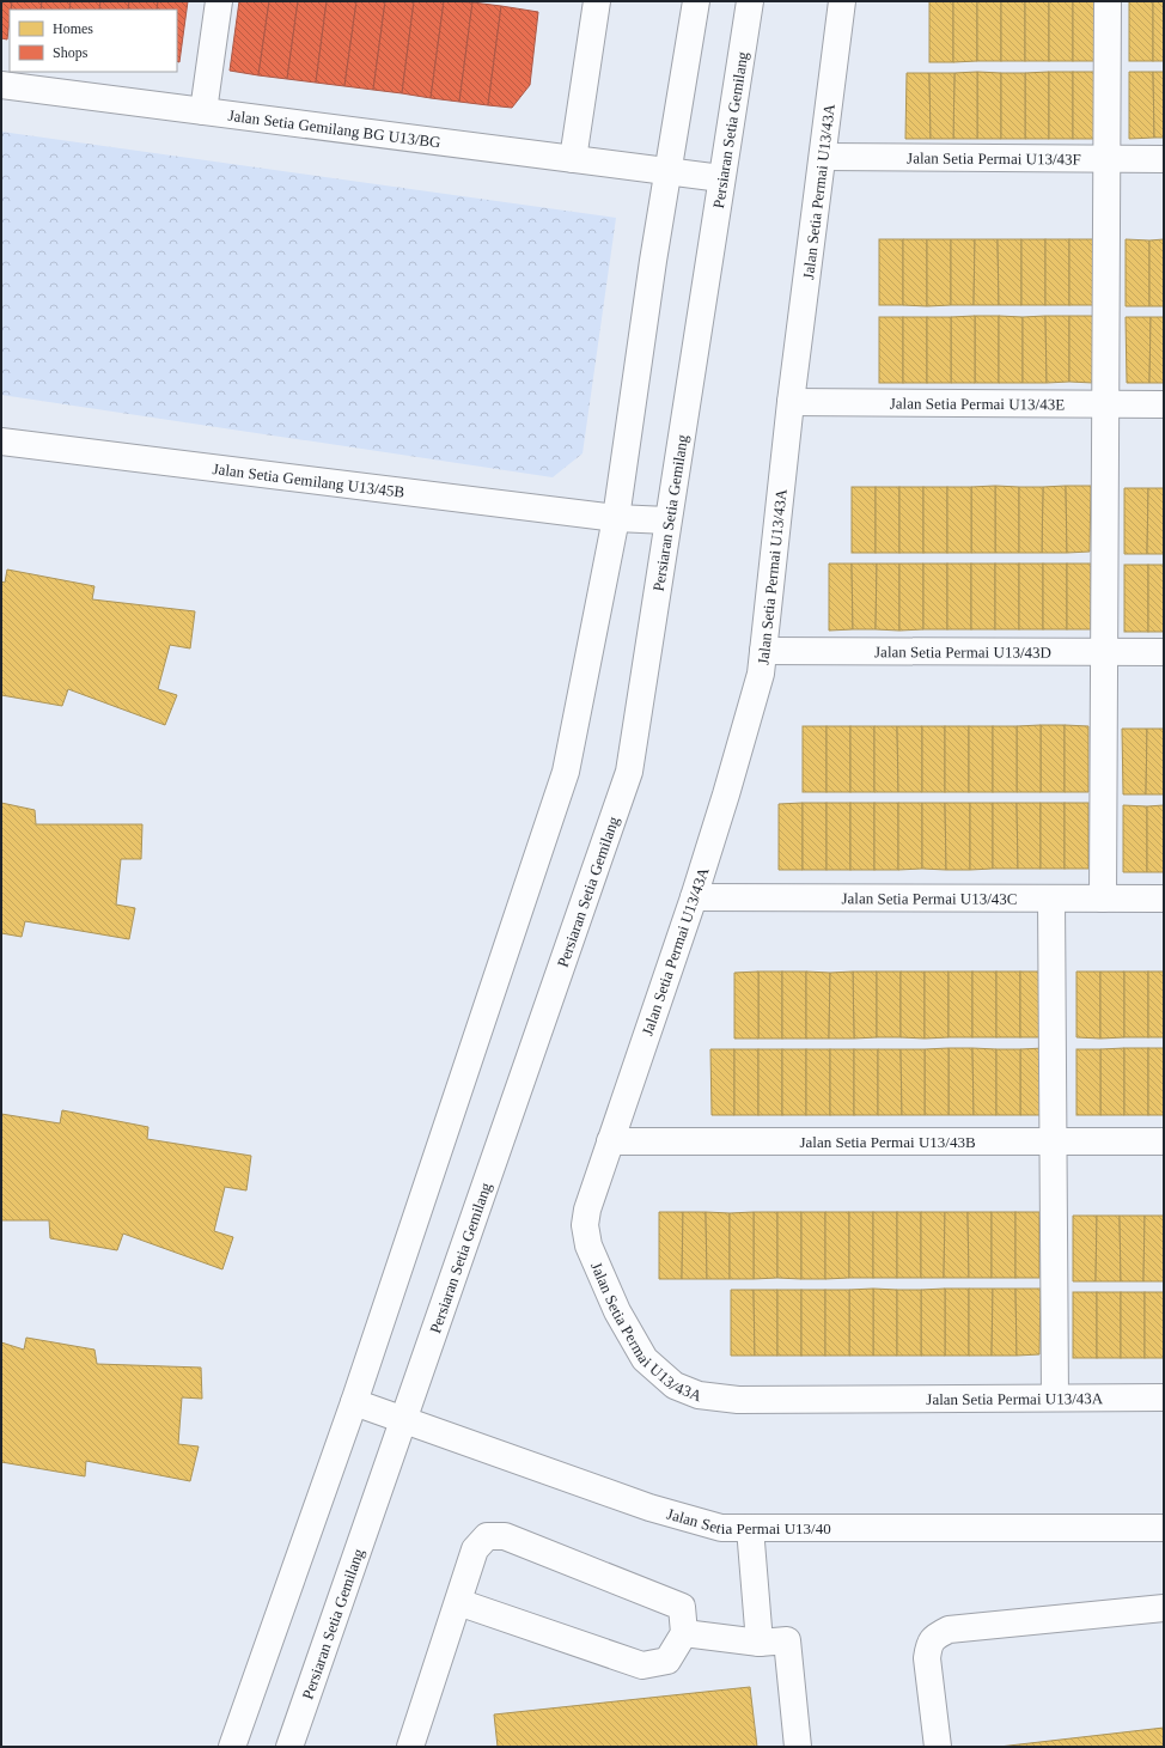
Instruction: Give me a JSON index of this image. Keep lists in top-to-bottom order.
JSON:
{
  "streets": {
    "street": [
      "Jalan Setia Gemilang BG U13/BG",
      "Persiaran Setia Gemilang",
      "Jalan Setia Permai U13/43F",
      "Jalan Setia Permai U13/43A",
      "Jalan Setia Permai U13/43E",
      "Jalan Setia Gemilang U13/45B",
      "Jalan Setia Permai U13/43D",
      "Jalan Setia Permai U13/43C",
      "Jalan Setia Permai U13/43B",
      "Jalan Setia Permai U13/40"
    ]
  },
  "crossings": [
    ["Jalan Setia Gemilang BG U13/BG", "Persiaran Setia Gemilang"],
    ["Persiaran Setia Gemilang", "Jalan Setia Gemilang U13/45B"],
    ["Persiaran Setia Gemilang", "Jalan Setia Permai U13/40"],
    ["Jalan Setia Permai U13/43F", "Jalan Setia Permai U13/43A"],
    ["Jalan Setia Permai U13/43A", "Jalan Setia Permai U13/43E"],
    ["Jalan Setia Permai U13/43A", "Jalan Setia Permai U13/43D"],
    ["Jalan Setia Permai U13/43A", "Jalan Setia Permai U13/43C"],
    ["Jalan Setia Permai U13/43A", "Jalan Setia Permai U13/43B"]
  ],
  "legend": ["Homes", "Shops"]
}
